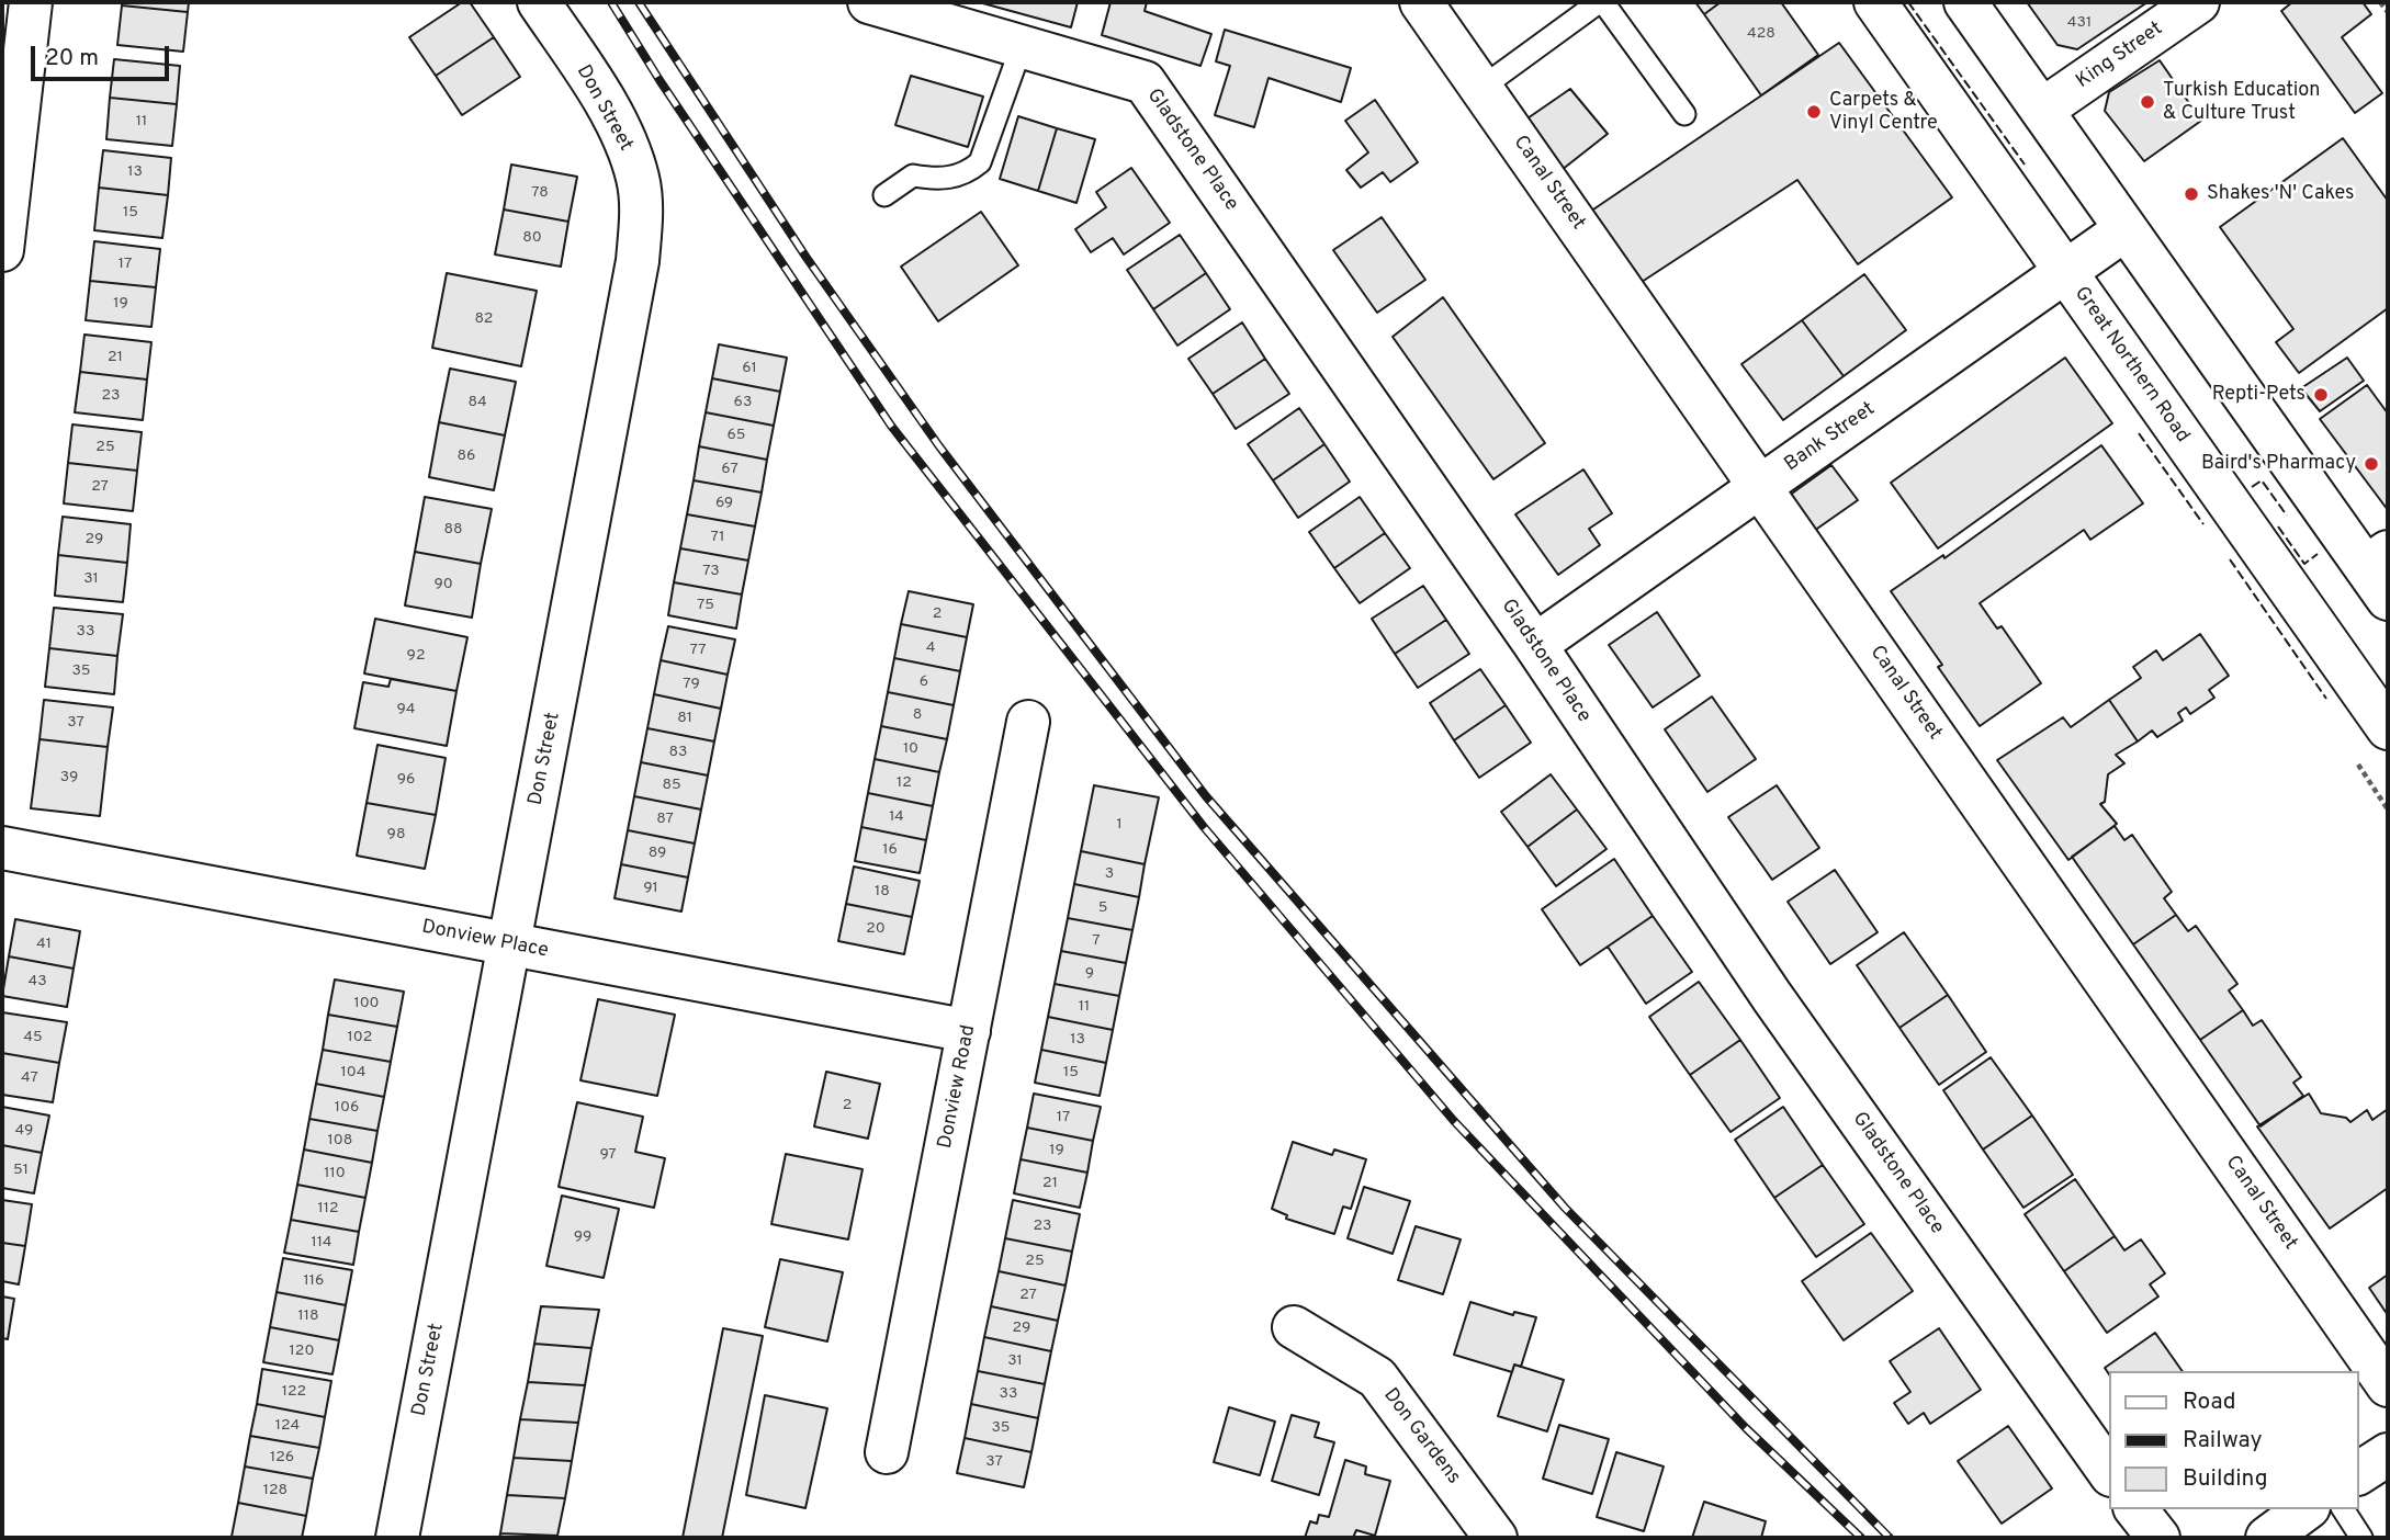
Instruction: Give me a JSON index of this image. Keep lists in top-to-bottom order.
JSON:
{
  "streets": {
    "street": [
      "King Street",
      "Don Street",
      "Gladstone Place",
      "Canal Street",
      "Great Northern Road",
      "Bank Street",
      "Donview Place",
      "Donview Road",
      "Don Gardens"
    ]
  },
  "crossings": [
    ["Don Street", "Donview Place"],
    ["Gladstone Place", "Bank Street"],
    ["Canal Street", "Bank Street"],
    ["Great Northern Road", "Bank Street"],
    ["Donview Place", "Donview Road"]
  ],
  "places": [
    "Turkish Education & Culture Trust",
    "Carpets & Vinyl Centre",
    "Shakes 'N' Cakes",
    "Repti-Pets",
    "Baird's Pharmacy"
  ],
  "house_numbers": [
    "431",
    "428",
    "11",
    "13",
    "78",
    "15",
    "80",
    "17",
    "19",
    "82",
    "21",
    "61",
    "23",
    "84",
    "63",
    "65",
    "25",
    "86",
    "67",
    "27",
    "69",
    "88",
    "71",
    "29",
    "73",
    "31",
    "90",
    "75",
    "2",
    "33",
    "4",
    "77",
    "92",
    "35",
    "6",
    "79",
    "94",
    "8",
    "81",
    "37",
    "10",
    "83",
    "39",
    "96",
    "12",
    "85",
    "14",
    "87",
    "1",
    "98",
    "16",
    "89",
    "3",
    "91",
    "18",
    "5",
    "20",
    "7",
    "41",
    "9",
    "43",
    "100",
    "11",
    "45",
    "102",
    "13",
    "104",
    "15",
    "47",
    "2",
    "106",
    "17",
    "49",
    "108",
    "19",
    "97",
    "51",
    "110",
    "21",
    "112",
    "23",
    "99",
    "114",
    "25",
    "116",
    "27",
    "118",
    "29",
    "120",
    "31",
    "122",
    "33",
    "124",
    "35",
    "126",
    "37",
    "128"
  ],
  "legend": ["Road", "Railway", "Building"],
  "scale_bar": "20 m"
}
